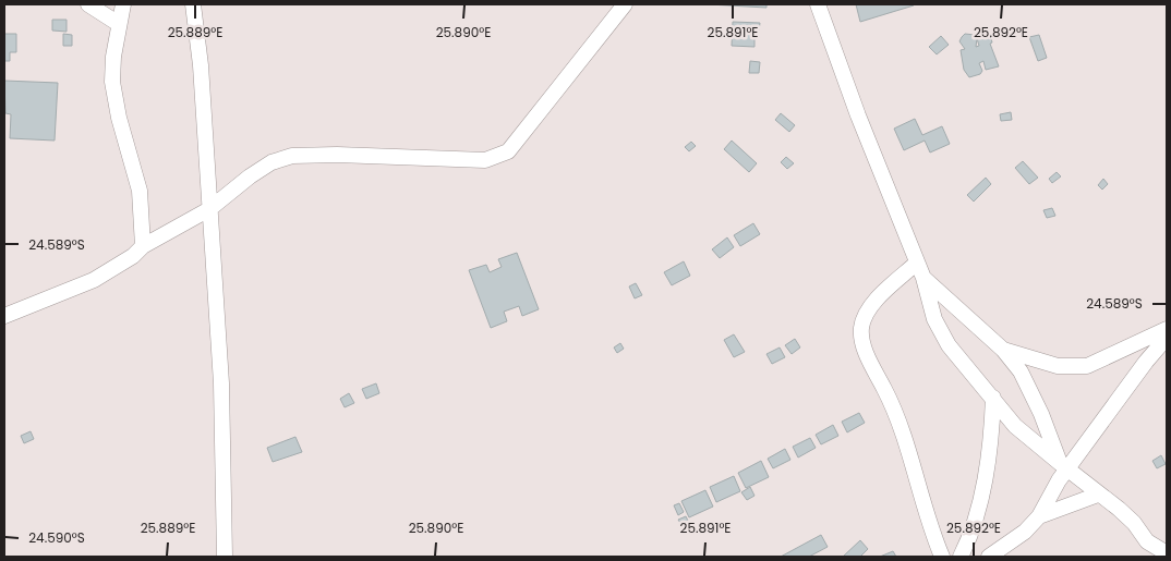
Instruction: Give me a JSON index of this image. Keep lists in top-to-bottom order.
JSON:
{
  "coordinates": [
    "25.889°E",
    "25.890°E",
    "25.891°E",
    "25.892°E",
    "24.589°S",
    "24.590°S"
  ]
}
